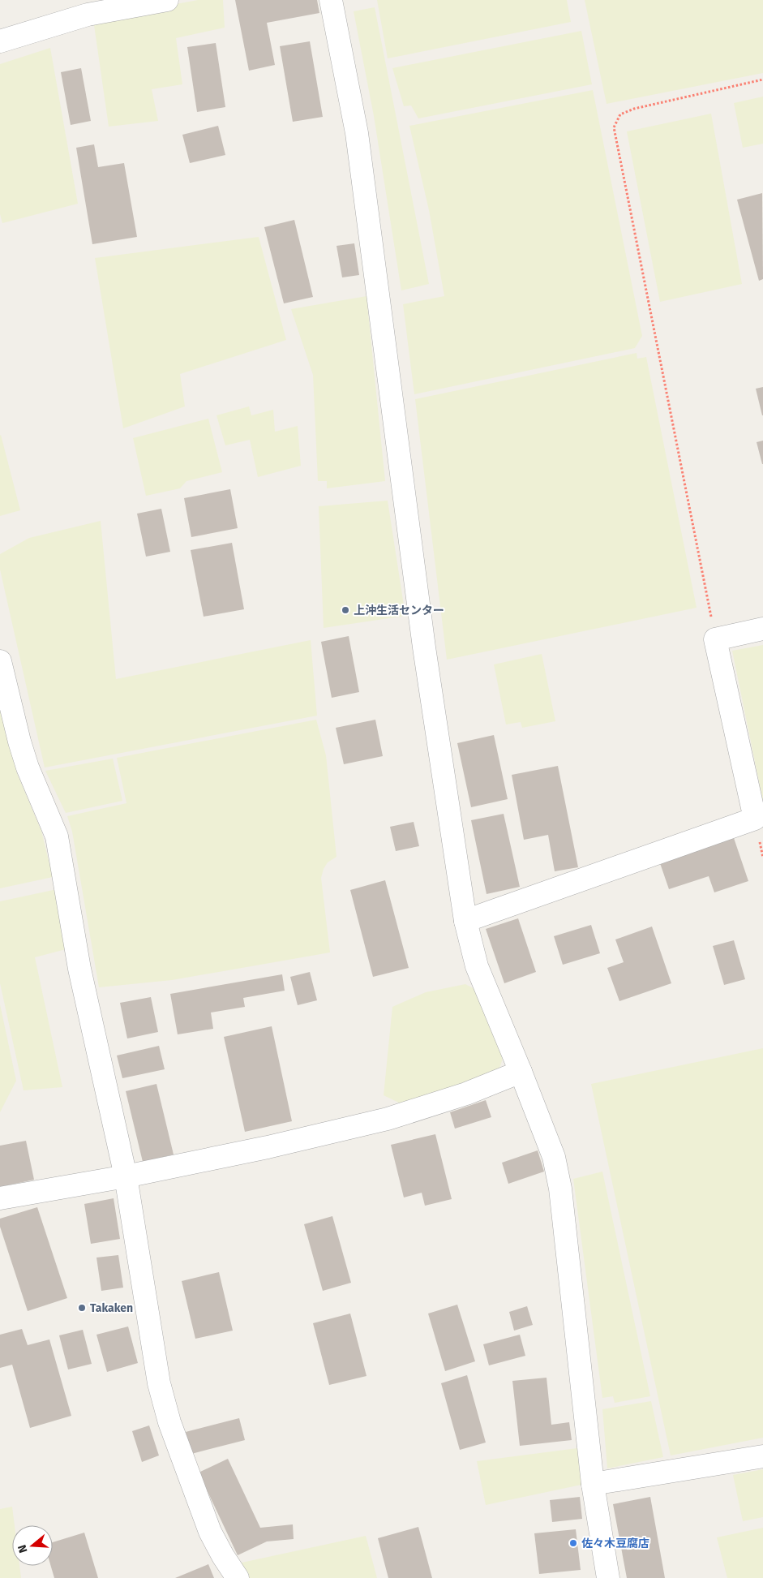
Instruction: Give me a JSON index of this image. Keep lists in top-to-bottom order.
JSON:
{
  "places": ["上沖生活センター", "Takaken", "佐々木豆腐店"],
  "north": "left"
}
